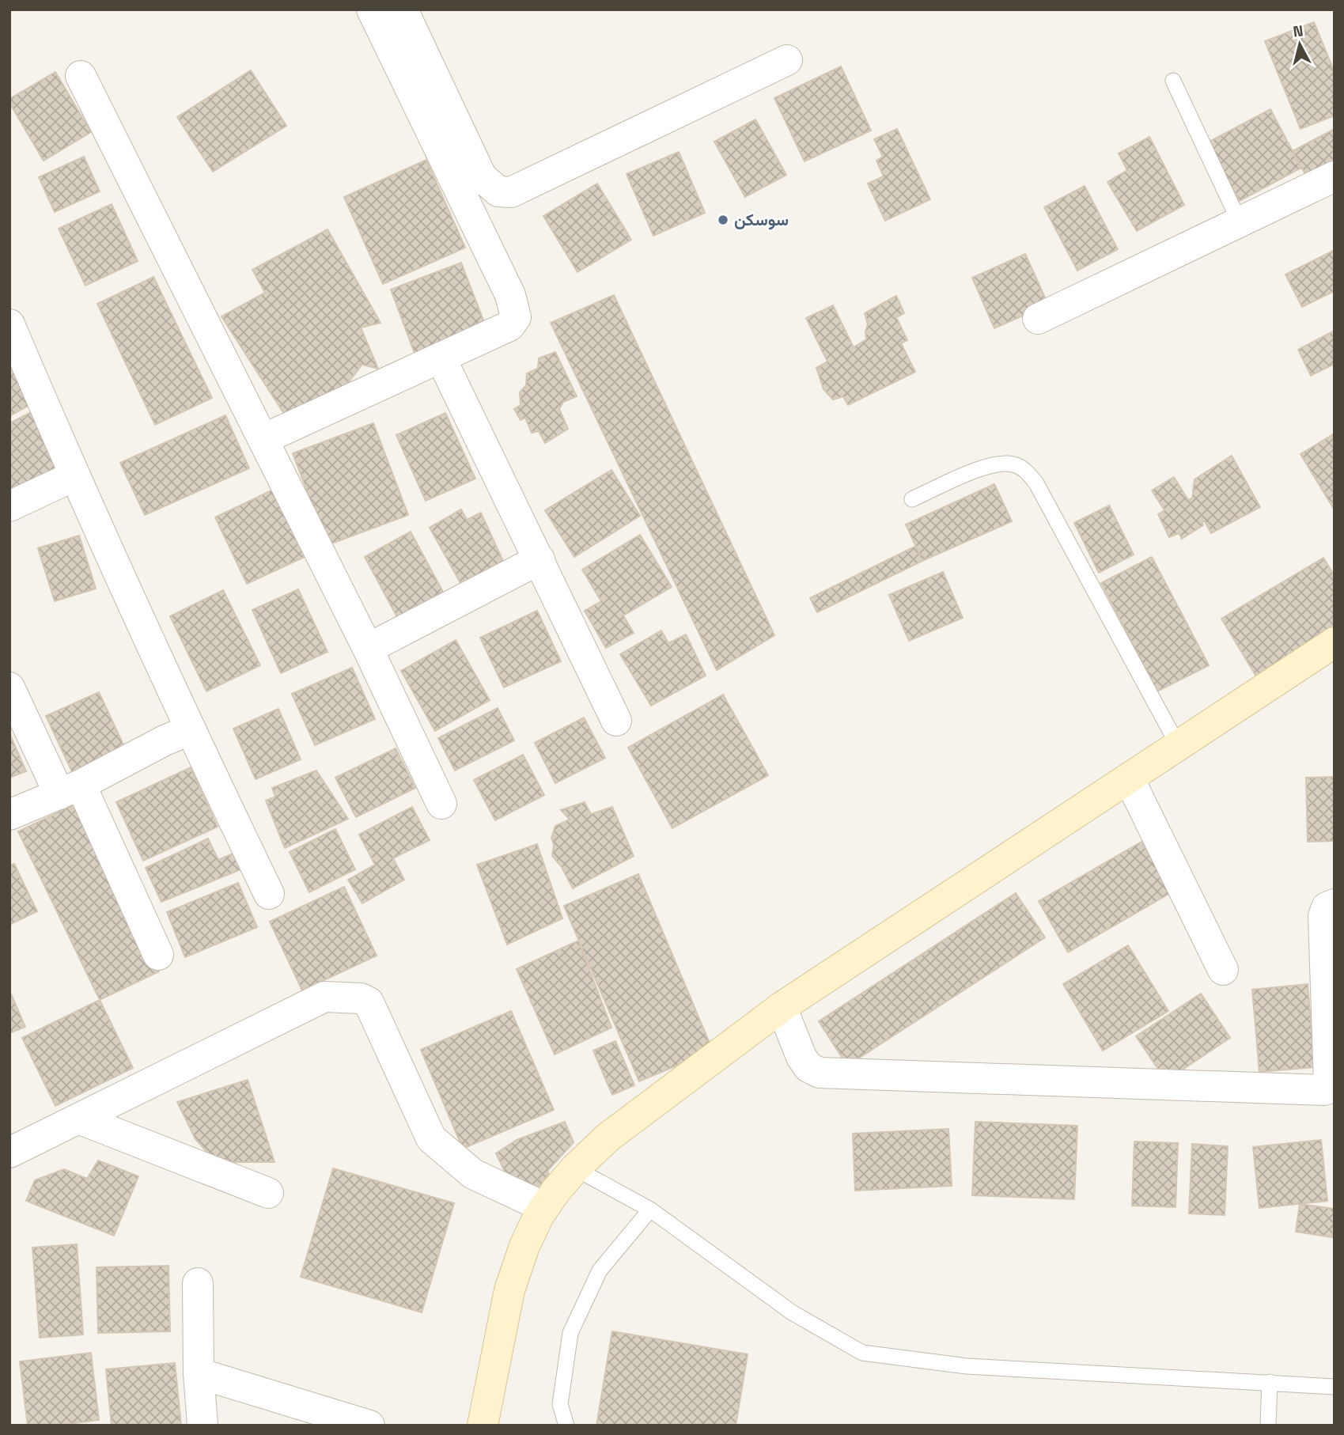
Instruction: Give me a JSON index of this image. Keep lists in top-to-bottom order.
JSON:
{
  "places": ["سوسكن"],
  "north": "top"
}
